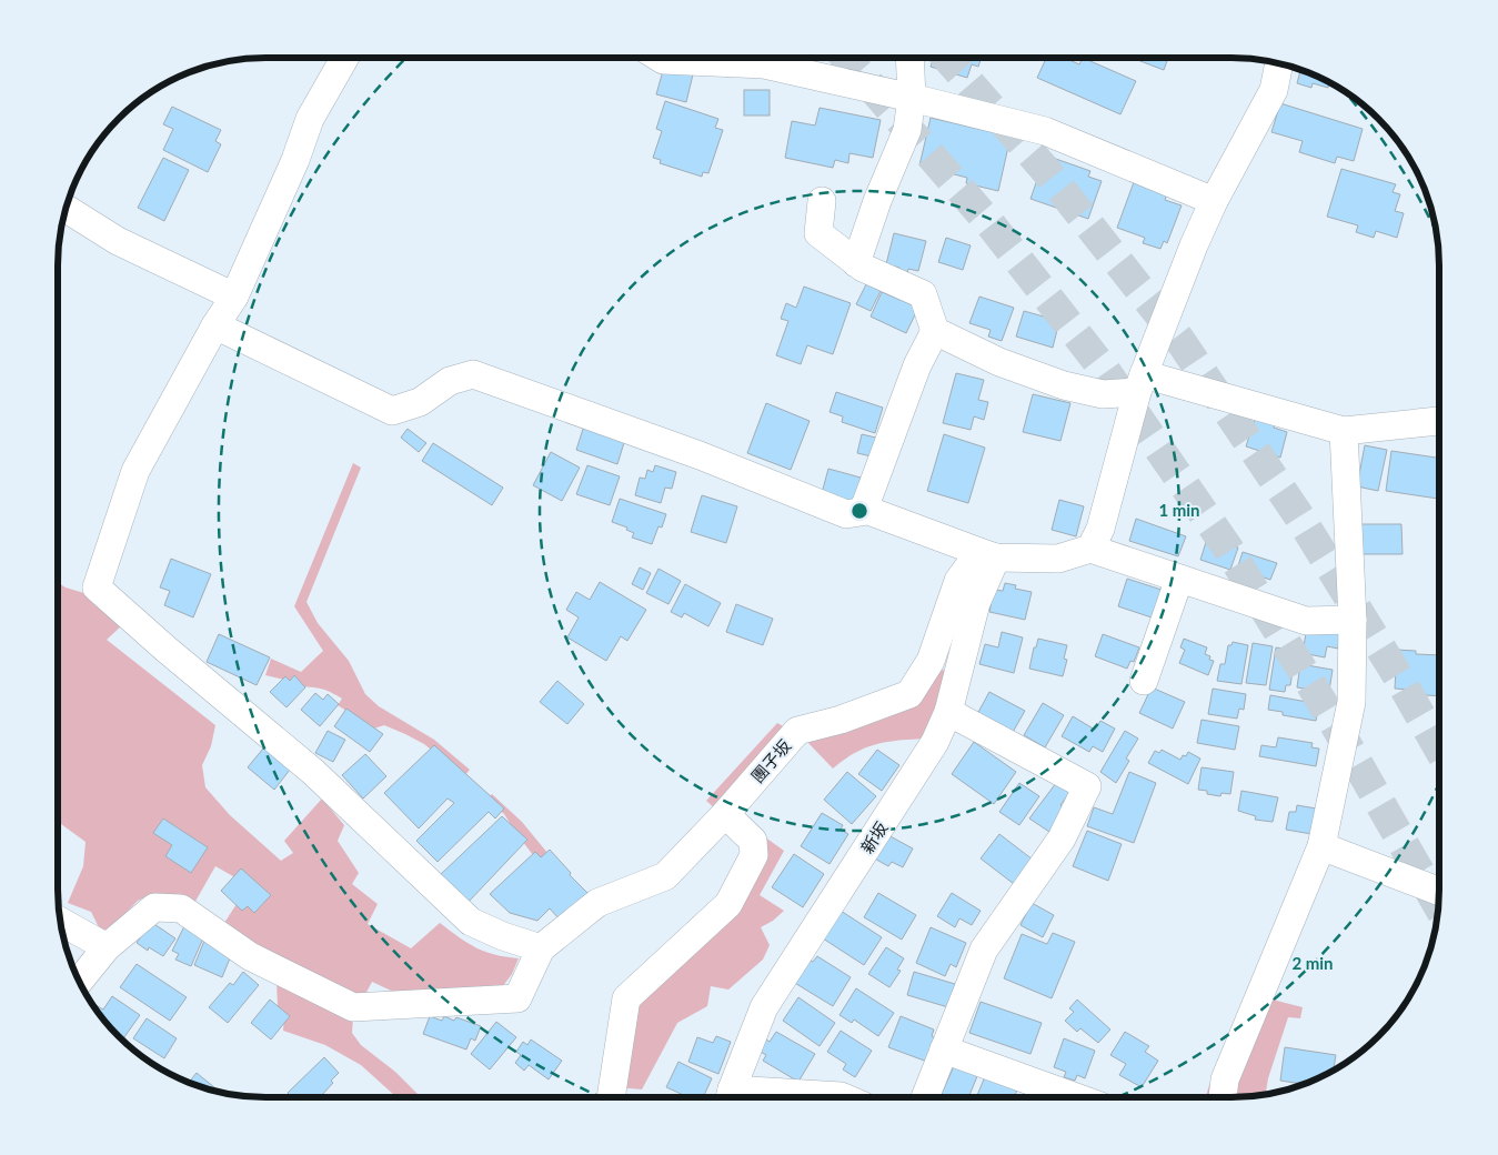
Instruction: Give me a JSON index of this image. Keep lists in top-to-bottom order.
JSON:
{
  "streets": {
    "street": ["團子坂", "新坂"]
  },
  "crossings": [
    ["團子坂", "新坂"]
  ],
  "rings": ["1 min", "2 min"]
}
